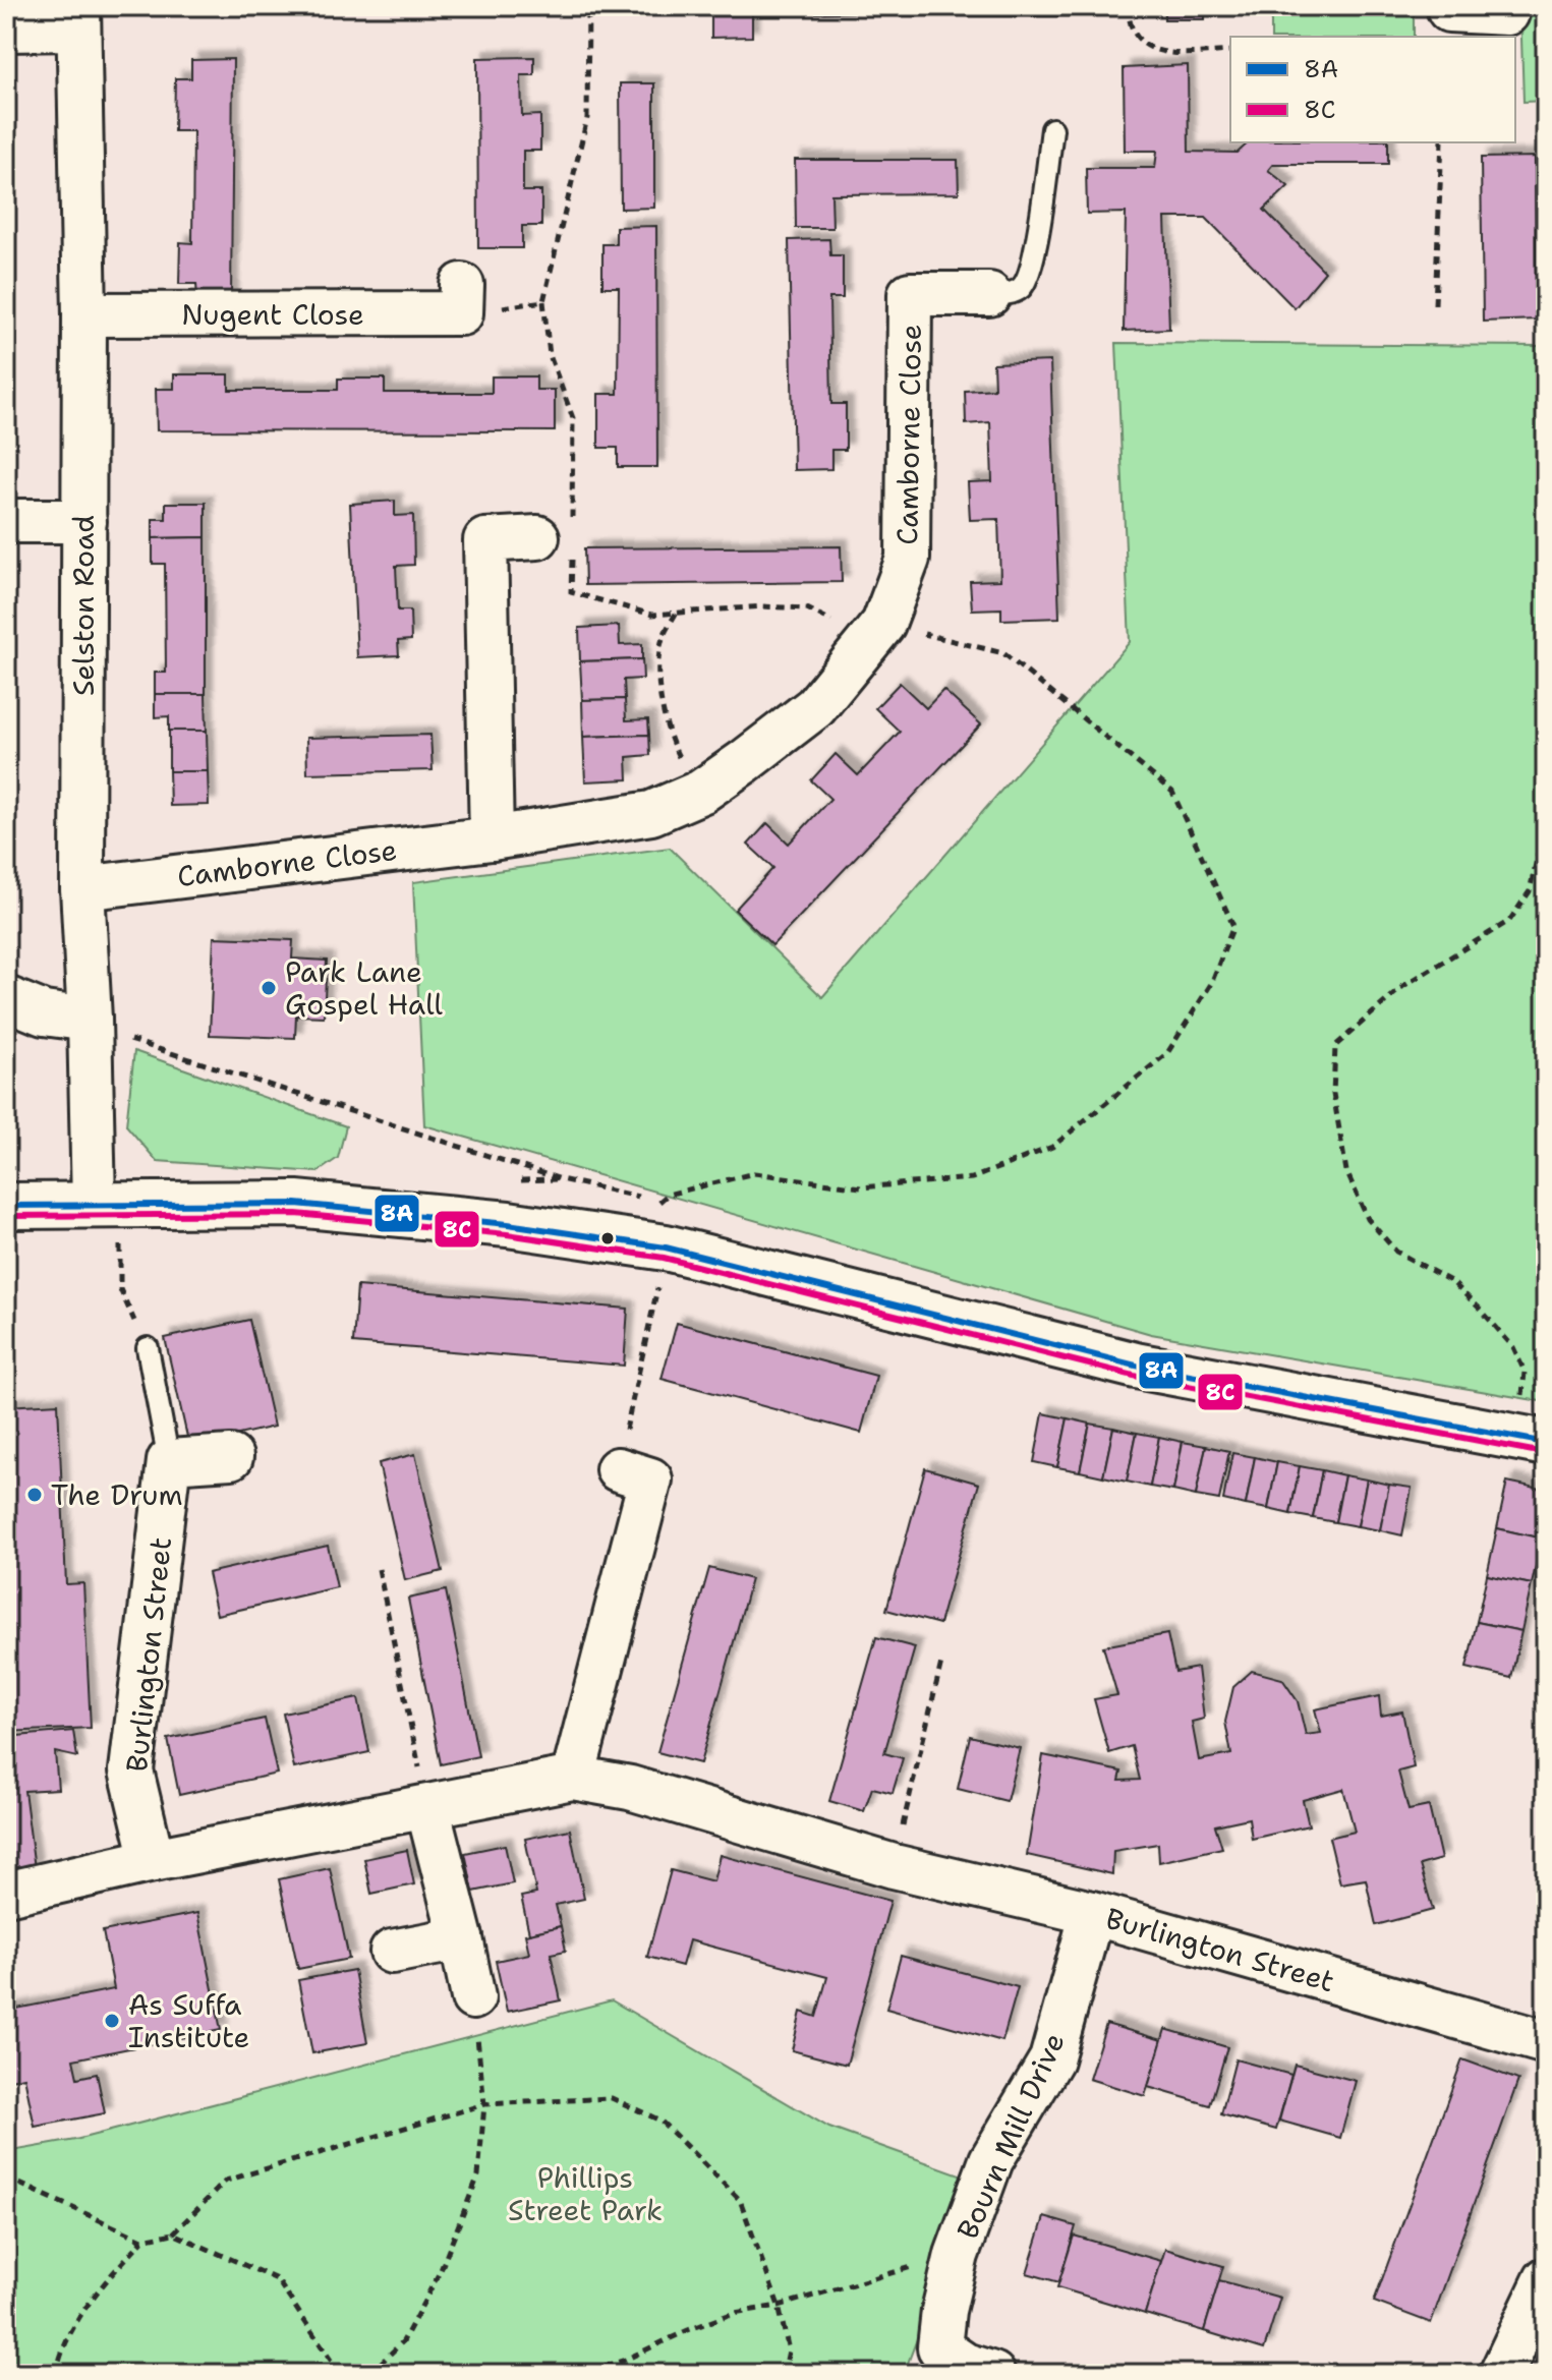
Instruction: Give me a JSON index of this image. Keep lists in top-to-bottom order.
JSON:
{
  "streets": {
    "street": [
      "Nugent Close",
      "Camborne Close",
      "Selston Road",
      "Burlington Street",
      "Bourn Mill Drive"
    ]
  },
  "crossings": [
    ["Nugent Close", "Selston Road"],
    ["Camborne Close", "Selston Road"],
    ["Burlington Street", "Bourn Mill Drive"]
  ],
  "parks": ["Phillips Street Park"],
  "places": ["Park Lane Gospel Hall", "The Drum", "As Suffa Institute"],
  "lines": ["transit line 8A", "transit line 8C"],
  "legend": ["8A", "8C"]
}
